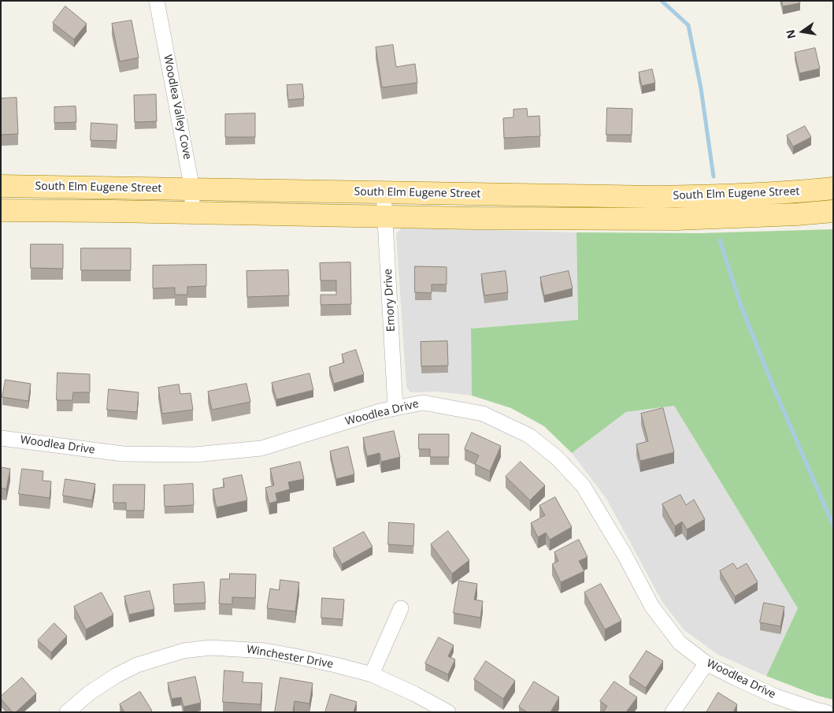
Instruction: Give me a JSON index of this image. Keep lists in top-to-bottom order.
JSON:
{
  "streets": {
    "main road": ["South Elm Eugene Street"],
    "street": [
      "Woodlea Valley Cove",
      "Emory Drive",
      "Woodlea Drive",
      "Winchester Drive"
    ]
  },
  "crossings": [
    ["Woodlea Valley Cove", "South Elm Eugene Street"],
    ["South Elm Eugene Street", "Emory Drive"],
    ["Emory Drive", "Woodlea Drive"]
  ],
  "north": "left"
}
